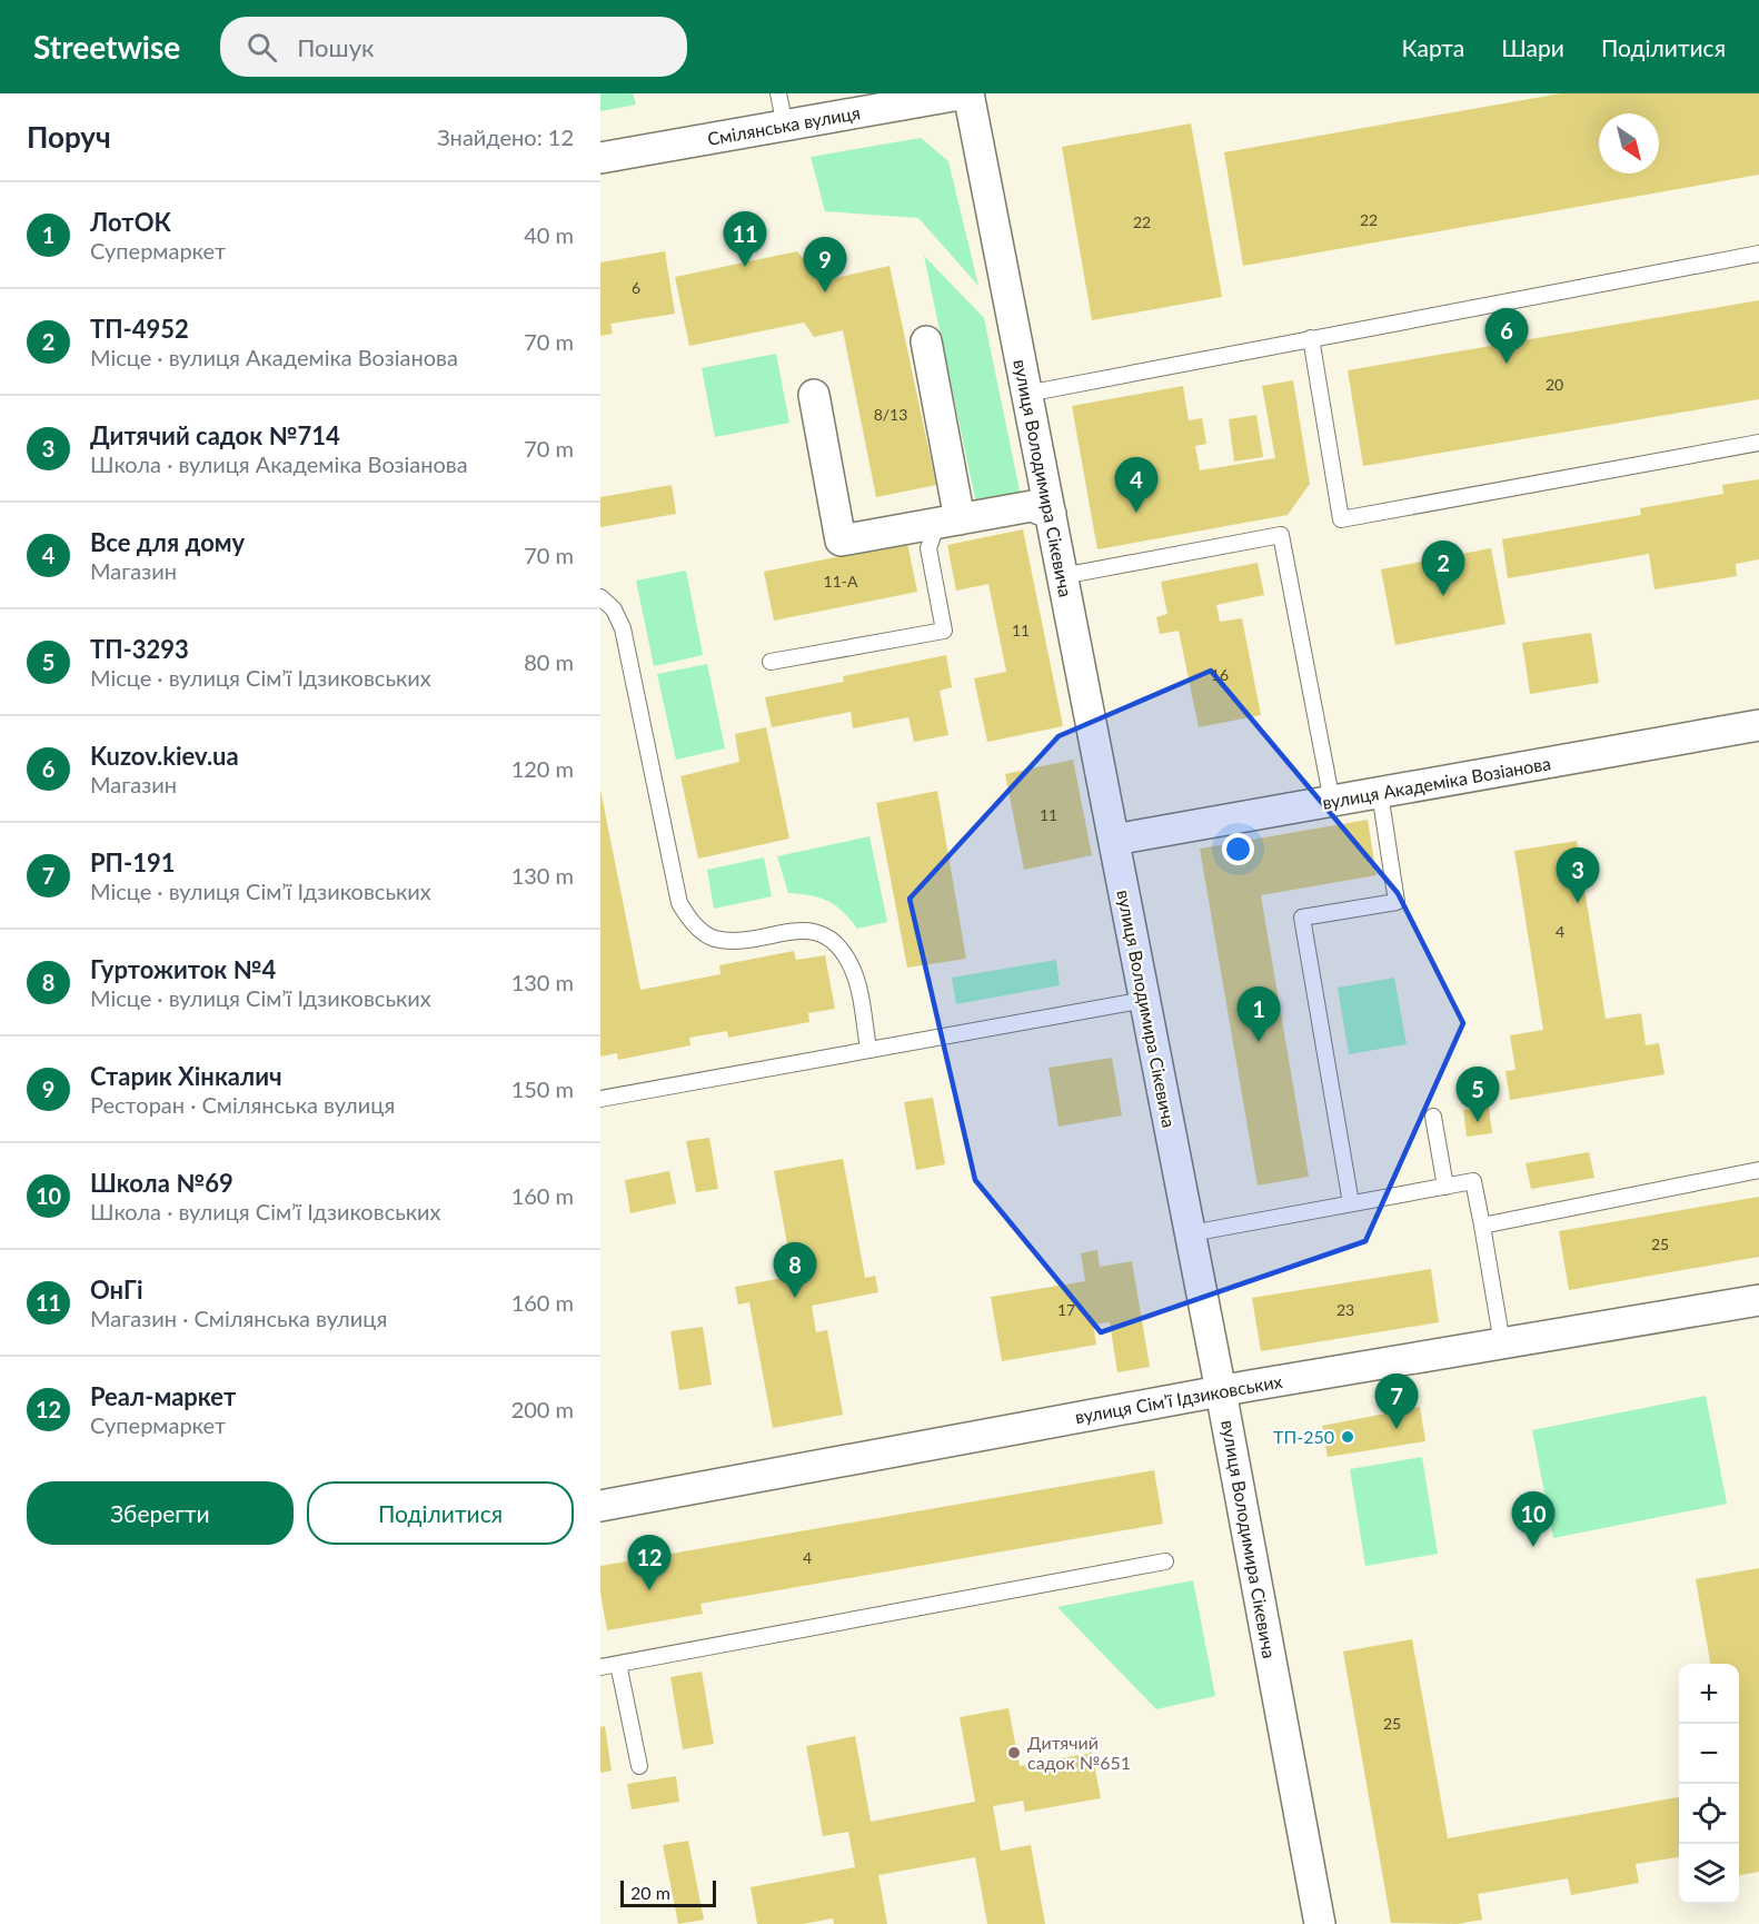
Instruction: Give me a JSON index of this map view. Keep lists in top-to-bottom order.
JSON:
{
  "streets": {
    "street": [
      "Смілянська вулиця",
      "вулиця Володимира Сікевича",
      "вулиця Академіка Возіанова",
      "вулиця Сімʼї Ідзиковських"
    ]
  },
  "crossings": [
    ["Смілянська вулиця", "вулиця Володимира Сікевича"],
    ["вулиця Володимира Сікевича", "вулиця Академіка Возіанова"],
    ["вулиця Володимира Сікевича", "вулиця Сімʼї Ідзиковських"]
  ],
  "places": ["ТП-250", "Дитячий садок №651"],
  "house_numbers": [
    "22",
    "22",
    "6",
    "20",
    "8/13",
    "11-А",
    "11",
    "16",
    "11",
    "4",
    "25",
    "17",
    "23",
    "4",
    "25"
  ],
  "scale_bar": "20 m",
  "north": "bottom right",
  "page": {
    "header": "Streetwise",
    "search": "Пошук",
    "nav": ["Карта", "Шари", "Поділитися"],
    "heading": ["Поруч", "Знайдено: 12"],
    "list": [
      {
        "mark": "1",
        "name": "ЛотОК",
        "note": "Супермаркет",
        "value": "40 m"
      },
      {
        "mark": "2",
        "name": "ТП-4952",
        "note": "Місце · вулиця Академіка Возіанова",
        "value": "70 m"
      },
      {
        "mark": "3",
        "name": "Дитячий садок №714",
        "note": "Школа · вулиця Академіка Возіанова",
        "value": "70 m"
      },
      {
        "mark": "4",
        "name": "Все для дому",
        "note": "Магазин",
        "value": "70 m"
      },
      {
        "mark": "5",
        "name": "ТП-3293",
        "note": "Місце · вулиця Сімʼї Ідзиковських",
        "value": "80 m"
      },
      {
        "mark": "6",
        "name": "Kuzov.kiev.ua",
        "note": "Магазин",
        "value": "120 m"
      },
      {
        "mark": "7",
        "name": "РП-191",
        "note": "Місце · вулиця Сімʼї Ідзиковських",
        "value": "130 m"
      },
      {
        "mark": "8",
        "name": "Гуртожиток №4",
        "note": "Місце · вулиця Сімʼї Ідзиковських",
        "value": "130 m"
      },
      {
        "mark": "9",
        "name": "Старик Хінкалич",
        "note": "Ресторан · Смілянська вулиця",
        "value": "150 m"
      },
      {
        "mark": "10",
        "name": "Школа №69",
        "note": "Школа · вулиця Сімʼї Ідзиковських",
        "value": "160 m"
      },
      {
        "mark": "11",
        "name": "ОнГі",
        "note": "Магазин · Смілянська вулиця",
        "value": "160 m"
      },
      {
        "mark": "12",
        "name": "Реал-маркет",
        "note": "Супермаркет",
        "value": "200 m"
      }
    ],
    "pins": [
      "11",
      "9",
      "6",
      "4",
      "2",
      "3",
      "1",
      "5",
      "8",
      "7",
      "10",
      "12"
    ],
    "buttons": ["Зберегти", "Поділитися"],
    "map_buttons": ["+", "−"],
    "scale": "20 m"
  }
}
